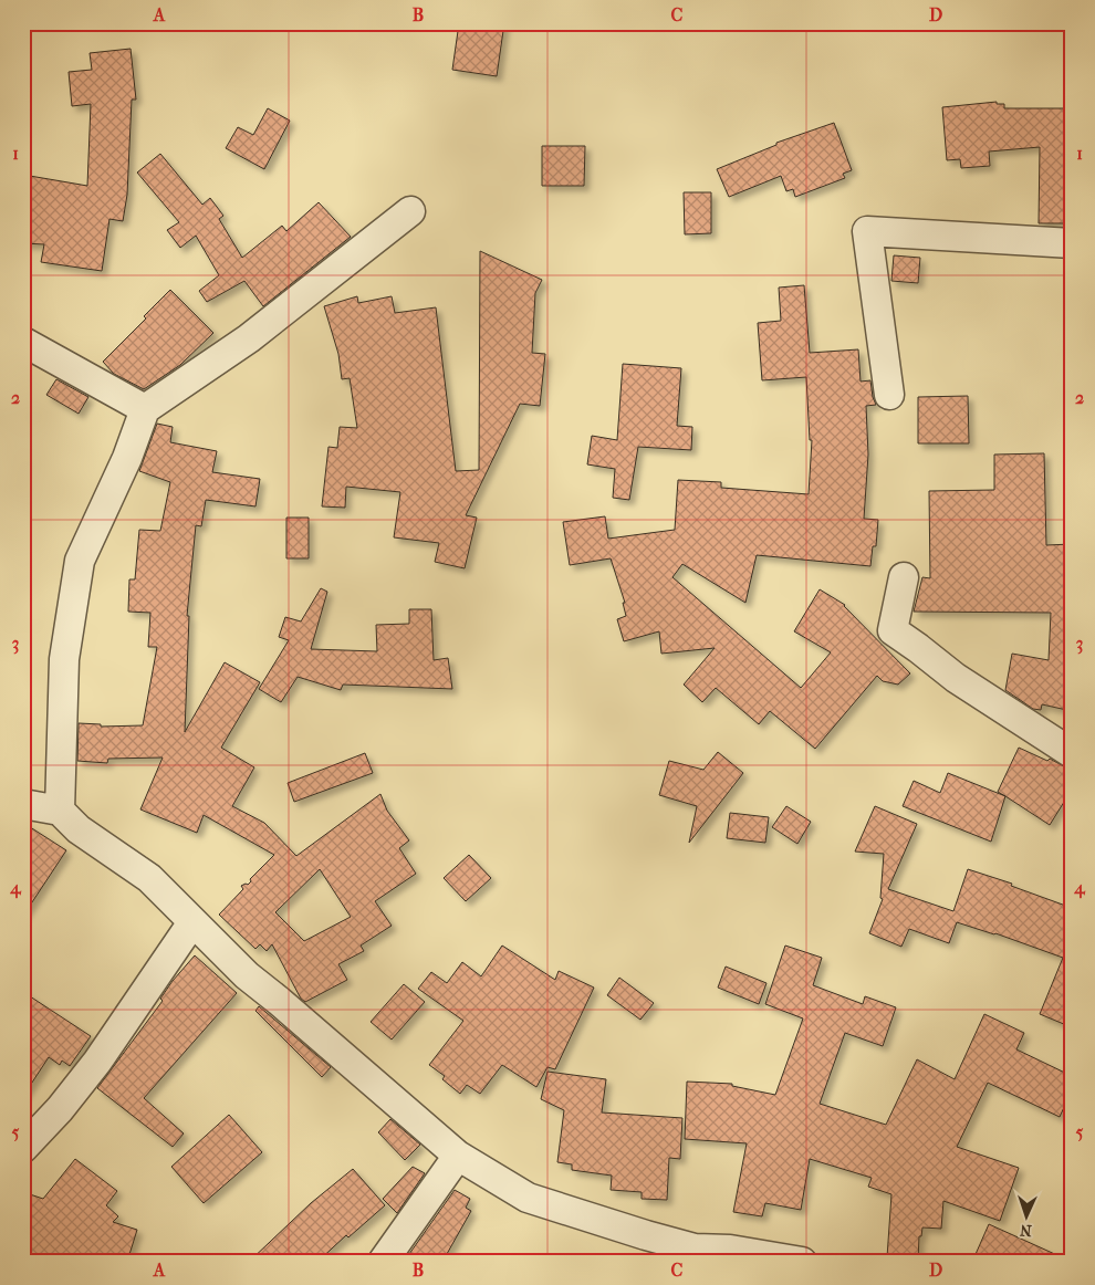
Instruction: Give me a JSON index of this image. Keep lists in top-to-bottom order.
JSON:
{
  "north": "bottom",
  "grid": {
    "columns": [
      "A",
      "B",
      "C",
      "D"
    ],
    "rows": [
      "1",
      "2",
      "3",
      "4",
      "5"
    ]
  }
}
